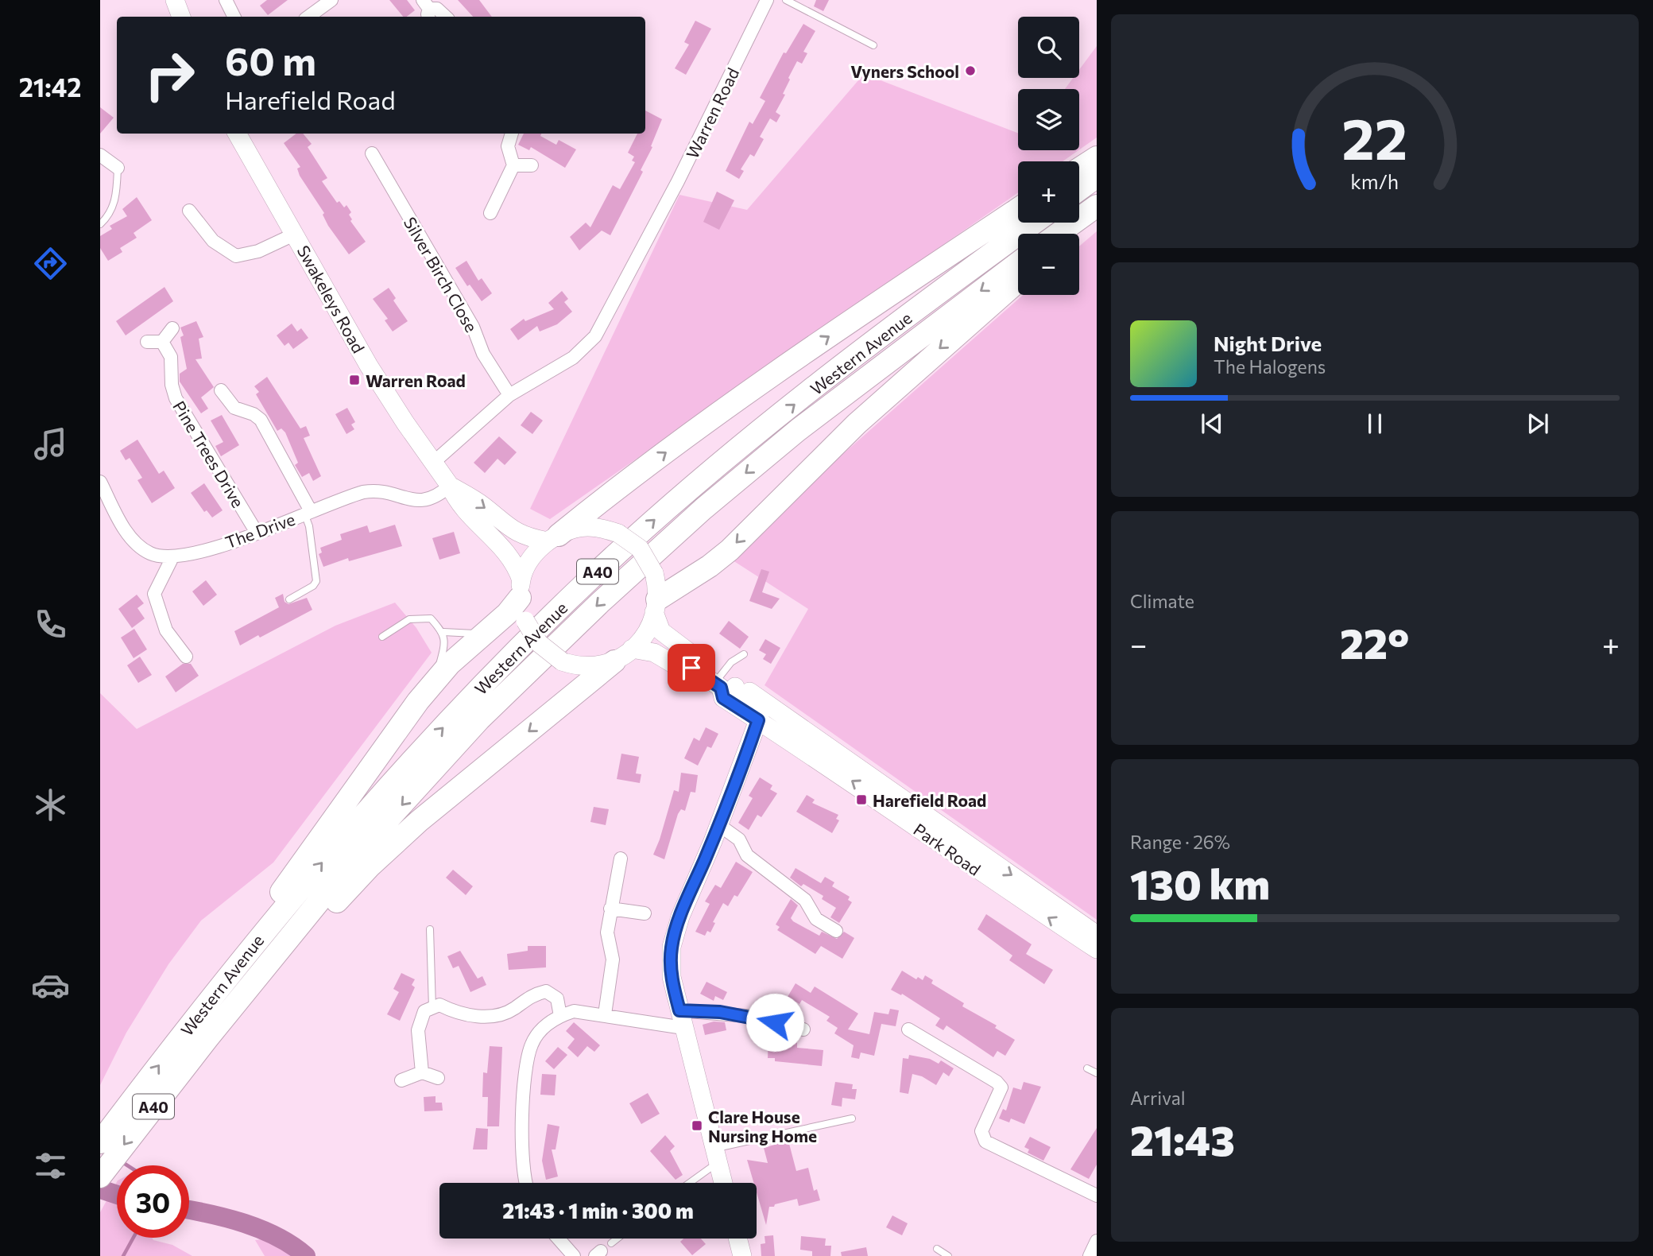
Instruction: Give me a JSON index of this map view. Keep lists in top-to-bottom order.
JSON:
{
  "streets": {
    "highway": ["Western Avenue", "A40"],
    "main road": ["Swakeleys Road", "Park Road"],
    "street": [
      "Warren Road",
      "Silver Birch Close",
      "Pine Trees Drive",
      "The Drive"
    ]
  },
  "crossings": [
    ["Warren Road", "Silver Birch Close"],
    ["Warren Road", "Swakeleys Road"],
    ["Swakeleys Road", "The Drive"],
    ["Swakeleys Road", "A40"],
    ["Swakeleys Road", "Park Road"],
    ["Western Avenue", "A40"],
    ["Pine Trees Drive", "The Drive"],
    ["A40", "Park Road"]
  ],
  "places": {
    "other": ["Vyners School"],
    "transit": ["Warren Road", "Harefield Road", "Clare House Nursing Home"]
  },
  "page": {
    "tabs": "21:42",
    "map_buttons": ["+", "−"],
    "turn": ["60 m", "Harefield Road"],
    "song": ["Night Drive", "The Halogens"],
    "tile": [
      "Climate",
      ["Range · 26%", "130 km"],
      ["Arrival", "21:43"]
    ],
    "heat": ["−", "22°", "+"],
    "limit": "30",
    "trip": "21:43 · 1 min · 300 m",
    "gauge": ["22", "km/h"]
  }
}
